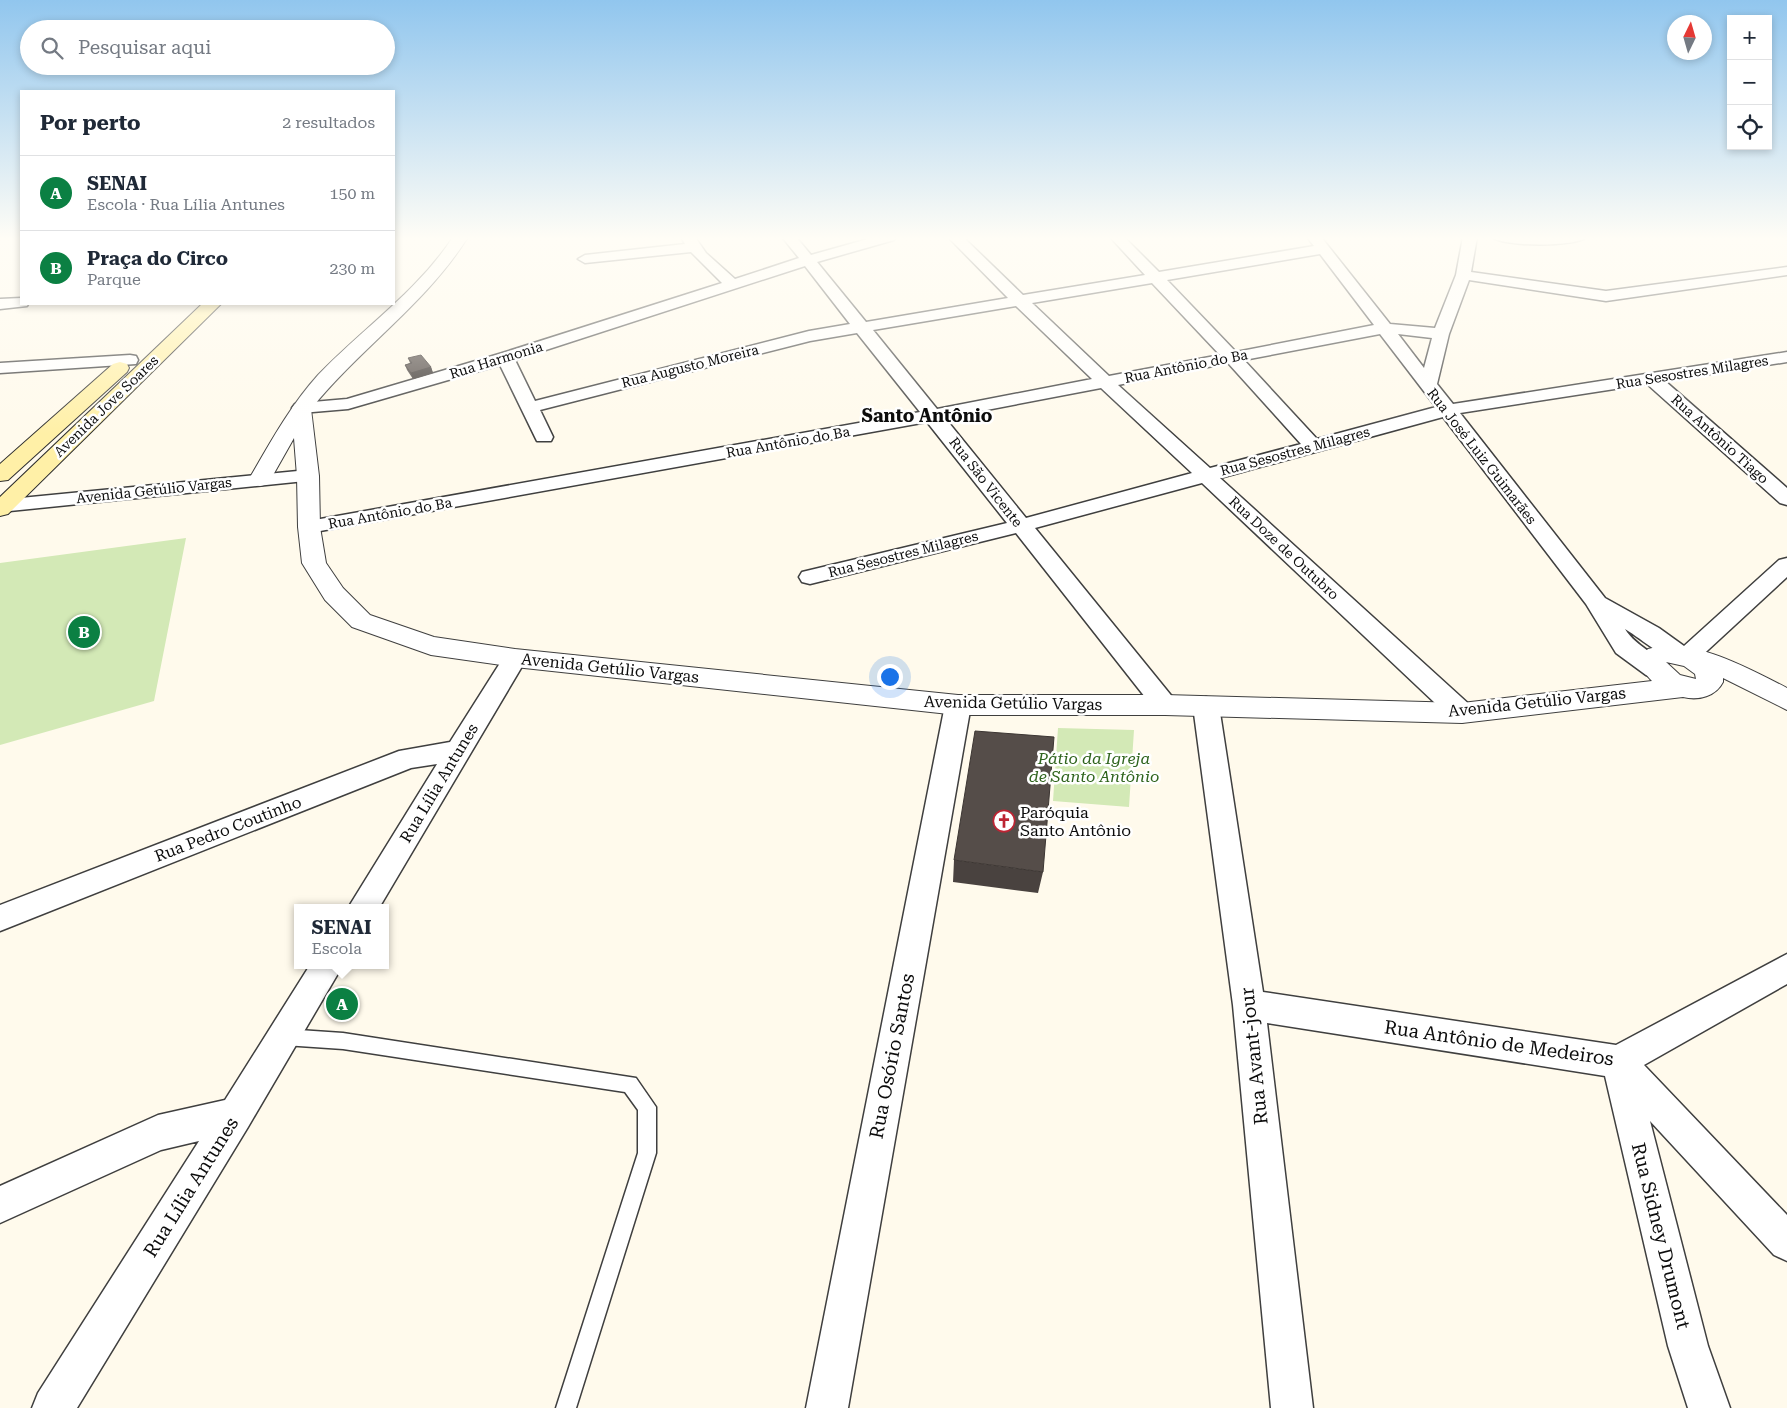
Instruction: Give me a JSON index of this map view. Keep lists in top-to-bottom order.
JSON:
{
  "streets": {
    "main road": ["Avenida Jove Soares"],
    "street": [
      "Rua Harmonia",
      "Rua Augusto Moreira",
      "Rua Antônio do Ba",
      "Rua Sesostres Milagres",
      "Rua Antônio Tiago",
      "Rua José Luiz Guimarães",
      "Rua São Vicente",
      "Avenida Getúlio Vargas",
      "Rua Doze de Outubro",
      "Rua Lília Antunes",
      "Rua Pedro Coutinho",
      "Rua Antônio de Medeiros",
      "Rua Osório Santos",
      "Rua Avant-jour",
      "Rua Sidney Drumont"
    ]
  },
  "crossings": [
    ["Rua Harmonia", "Avenida Getúlio Vargas"],
    ["Rua Augusto Moreira", "Rua São Vicente"],
    ["Rua Antônio do Ba", "Rua José Luiz Guimarães"],
    ["Rua Antônio do Ba", "Rua São Vicente"],
    ["Rua Antônio do Ba", "Avenida Getúlio Vargas"],
    ["Rua Antônio do Ba", "Rua Doze de Outubro"],
    ["Rua Sesostres Milagres", "Rua Antônio Tiago"],
    ["Rua Sesostres Milagres", "Rua José Luiz Guimarães"],
    ["Rua Sesostres Milagres", "Rua São Vicente"],
    ["Rua Sesostres Milagres", "Rua Doze de Outubro"],
    ["Avenida Jove Soares", "Avenida Getúlio Vargas"],
    ["Rua São Vicente", "Avenida Getúlio Vargas"],
    ["Avenida Getúlio Vargas", "Rua Doze de Outubro"],
    ["Avenida Getúlio Vargas", "Rua Lília Antunes"],
    ["Avenida Getúlio Vargas", "Rua Osório Santos"],
    ["Avenida Getúlio Vargas", "Rua Avant-jour"],
    ["Rua Lília Antunes", "Rua Pedro Coutinho"],
    ["Rua Antônio de Medeiros", "Rua Avant-jour"],
    ["Rua Antônio de Medeiros", "Rua Sidney Drumont"]
  ],
  "districts": ["Santo Antônio"],
  "parks": ["Pátio da Igreja de Santo Antônio"],
  "places": {
    "church": ["Paróquia Santo Antônio"]
  },
  "north": "top",
  "page": {
    "map_buttons": ["+", "−"],
    "search": "Pesquisar aqui",
    "heading": ["Por perto", "2 resultados"],
    "list": [
      {
        "mark": "A",
        "name": "SENAI",
        "note": "Escola · Rua Lília Antunes",
        "value": "150 m"
      },
      {
        "mark": "B",
        "name": "Praça do Circo",
        "note": "Parque",
        "value": "230 m"
      }
    ],
    "pins": ["B", "A"],
    "popup": ["SENAI", "Escola"]
  }
}
